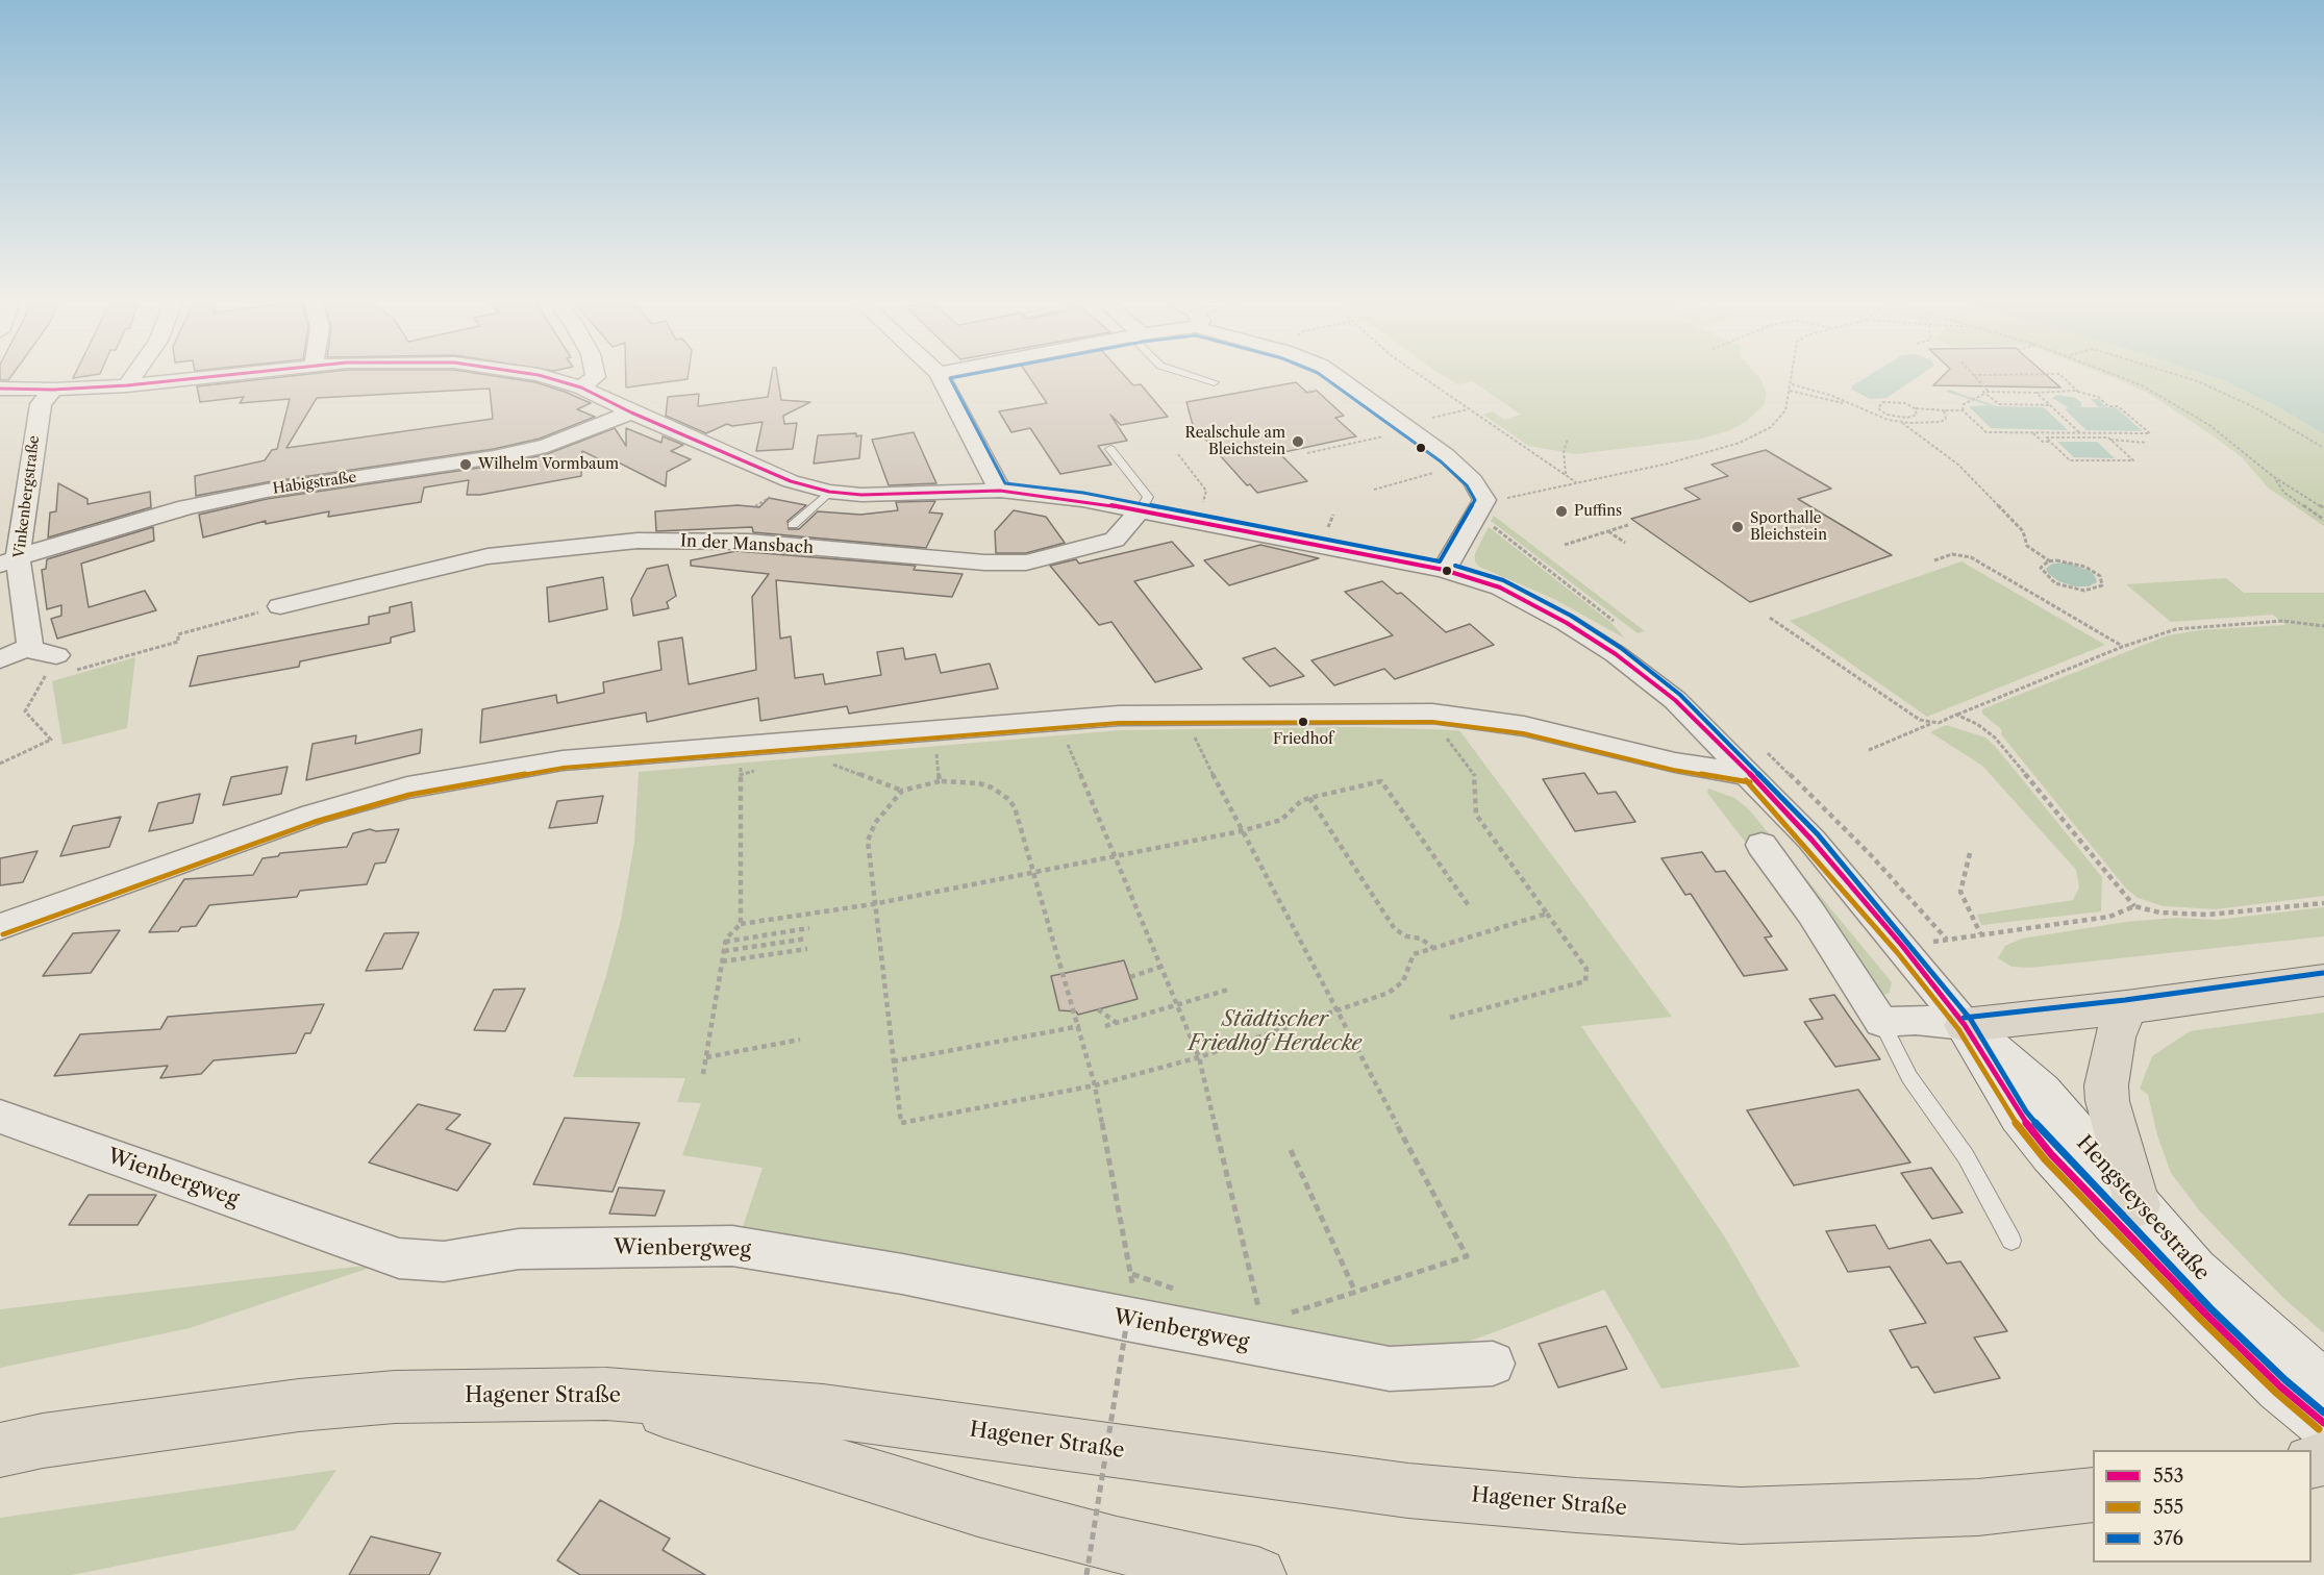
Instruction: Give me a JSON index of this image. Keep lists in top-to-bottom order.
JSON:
{
  "streets": {
    "main road": ["Hengsteyseestraße", "Hagener Straße"],
    "street": [
      "Habigstraße",
      "Vinkenbergstraße",
      "In der Mansbach",
      "Wienbergweg"
    ]
  },
  "crossings": [
    ["Habigstraße", "Vinkenbergstraße"],
    ["Habigstraße", "Hengsteyseestraße"],
    ["Vinkenbergstraße", "Hengsteyseestraße"],
    ["In der Mansbach", "Hengsteyseestraße"]
  ],
  "parks": ["Städtischer Friedhof Herdecke"],
  "places": [
    "Realschule am Bleichstein",
    "Wilhelm Vormbaum",
    "Puffins",
    "Sporthalle Bleichstein",
    "Friedhof"
  ],
  "lines": ["transit line 553", "transit line 376", "transit line 555"],
  "legend": ["553", "555", "376"]
}
